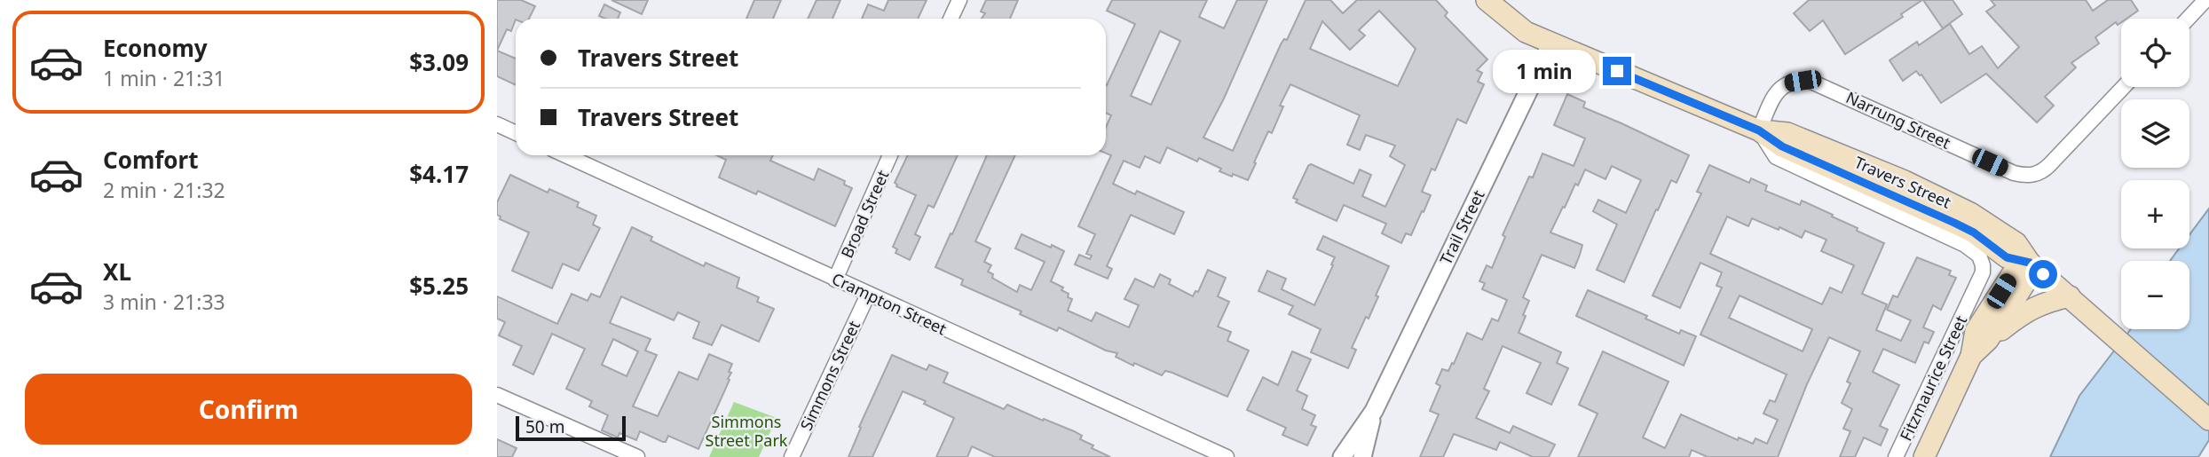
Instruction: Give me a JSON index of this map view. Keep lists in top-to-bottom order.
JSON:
{
  "streets": {
    "main road": ["Travers Street", "Fitzmaurice Street"],
    "street": [
      "Narrung Street",
      "Broad Street",
      "Trail Street",
      "Crampton Street",
      "Simmons Street"
    ]
  },
  "crossings": [
    ["Narrung Street", "Travers Street"],
    ["Travers Street", "Trail Street"],
    ["Travers Street", "Fitzmaurice Street"],
    ["Broad Street", "Crampton Street"],
    ["Crampton Street", "Simmons Street"]
  ],
  "parks": ["Simmons Street Park"],
  "scale_bar": "50 m",
  "page": {
    "list": [
      {
        "name": "Economy",
        "note": "1 min · 21:31",
        "value": "$3.09"
      },
      {
        "name": "Comfort",
        "note": "2 min · 21:32",
        "value": "$4.17"
      },
      {
        "name": "XL",
        "note": "3 min · 21:33",
        "value": "$5.25"
      }
    ],
    "map_buttons": ["+", "−"],
    "banner": ["Travers Street", "Travers Street"],
    "bubble": "1 min",
    "buttons": "Confirm",
    "scale": "50 m"
  }
}
